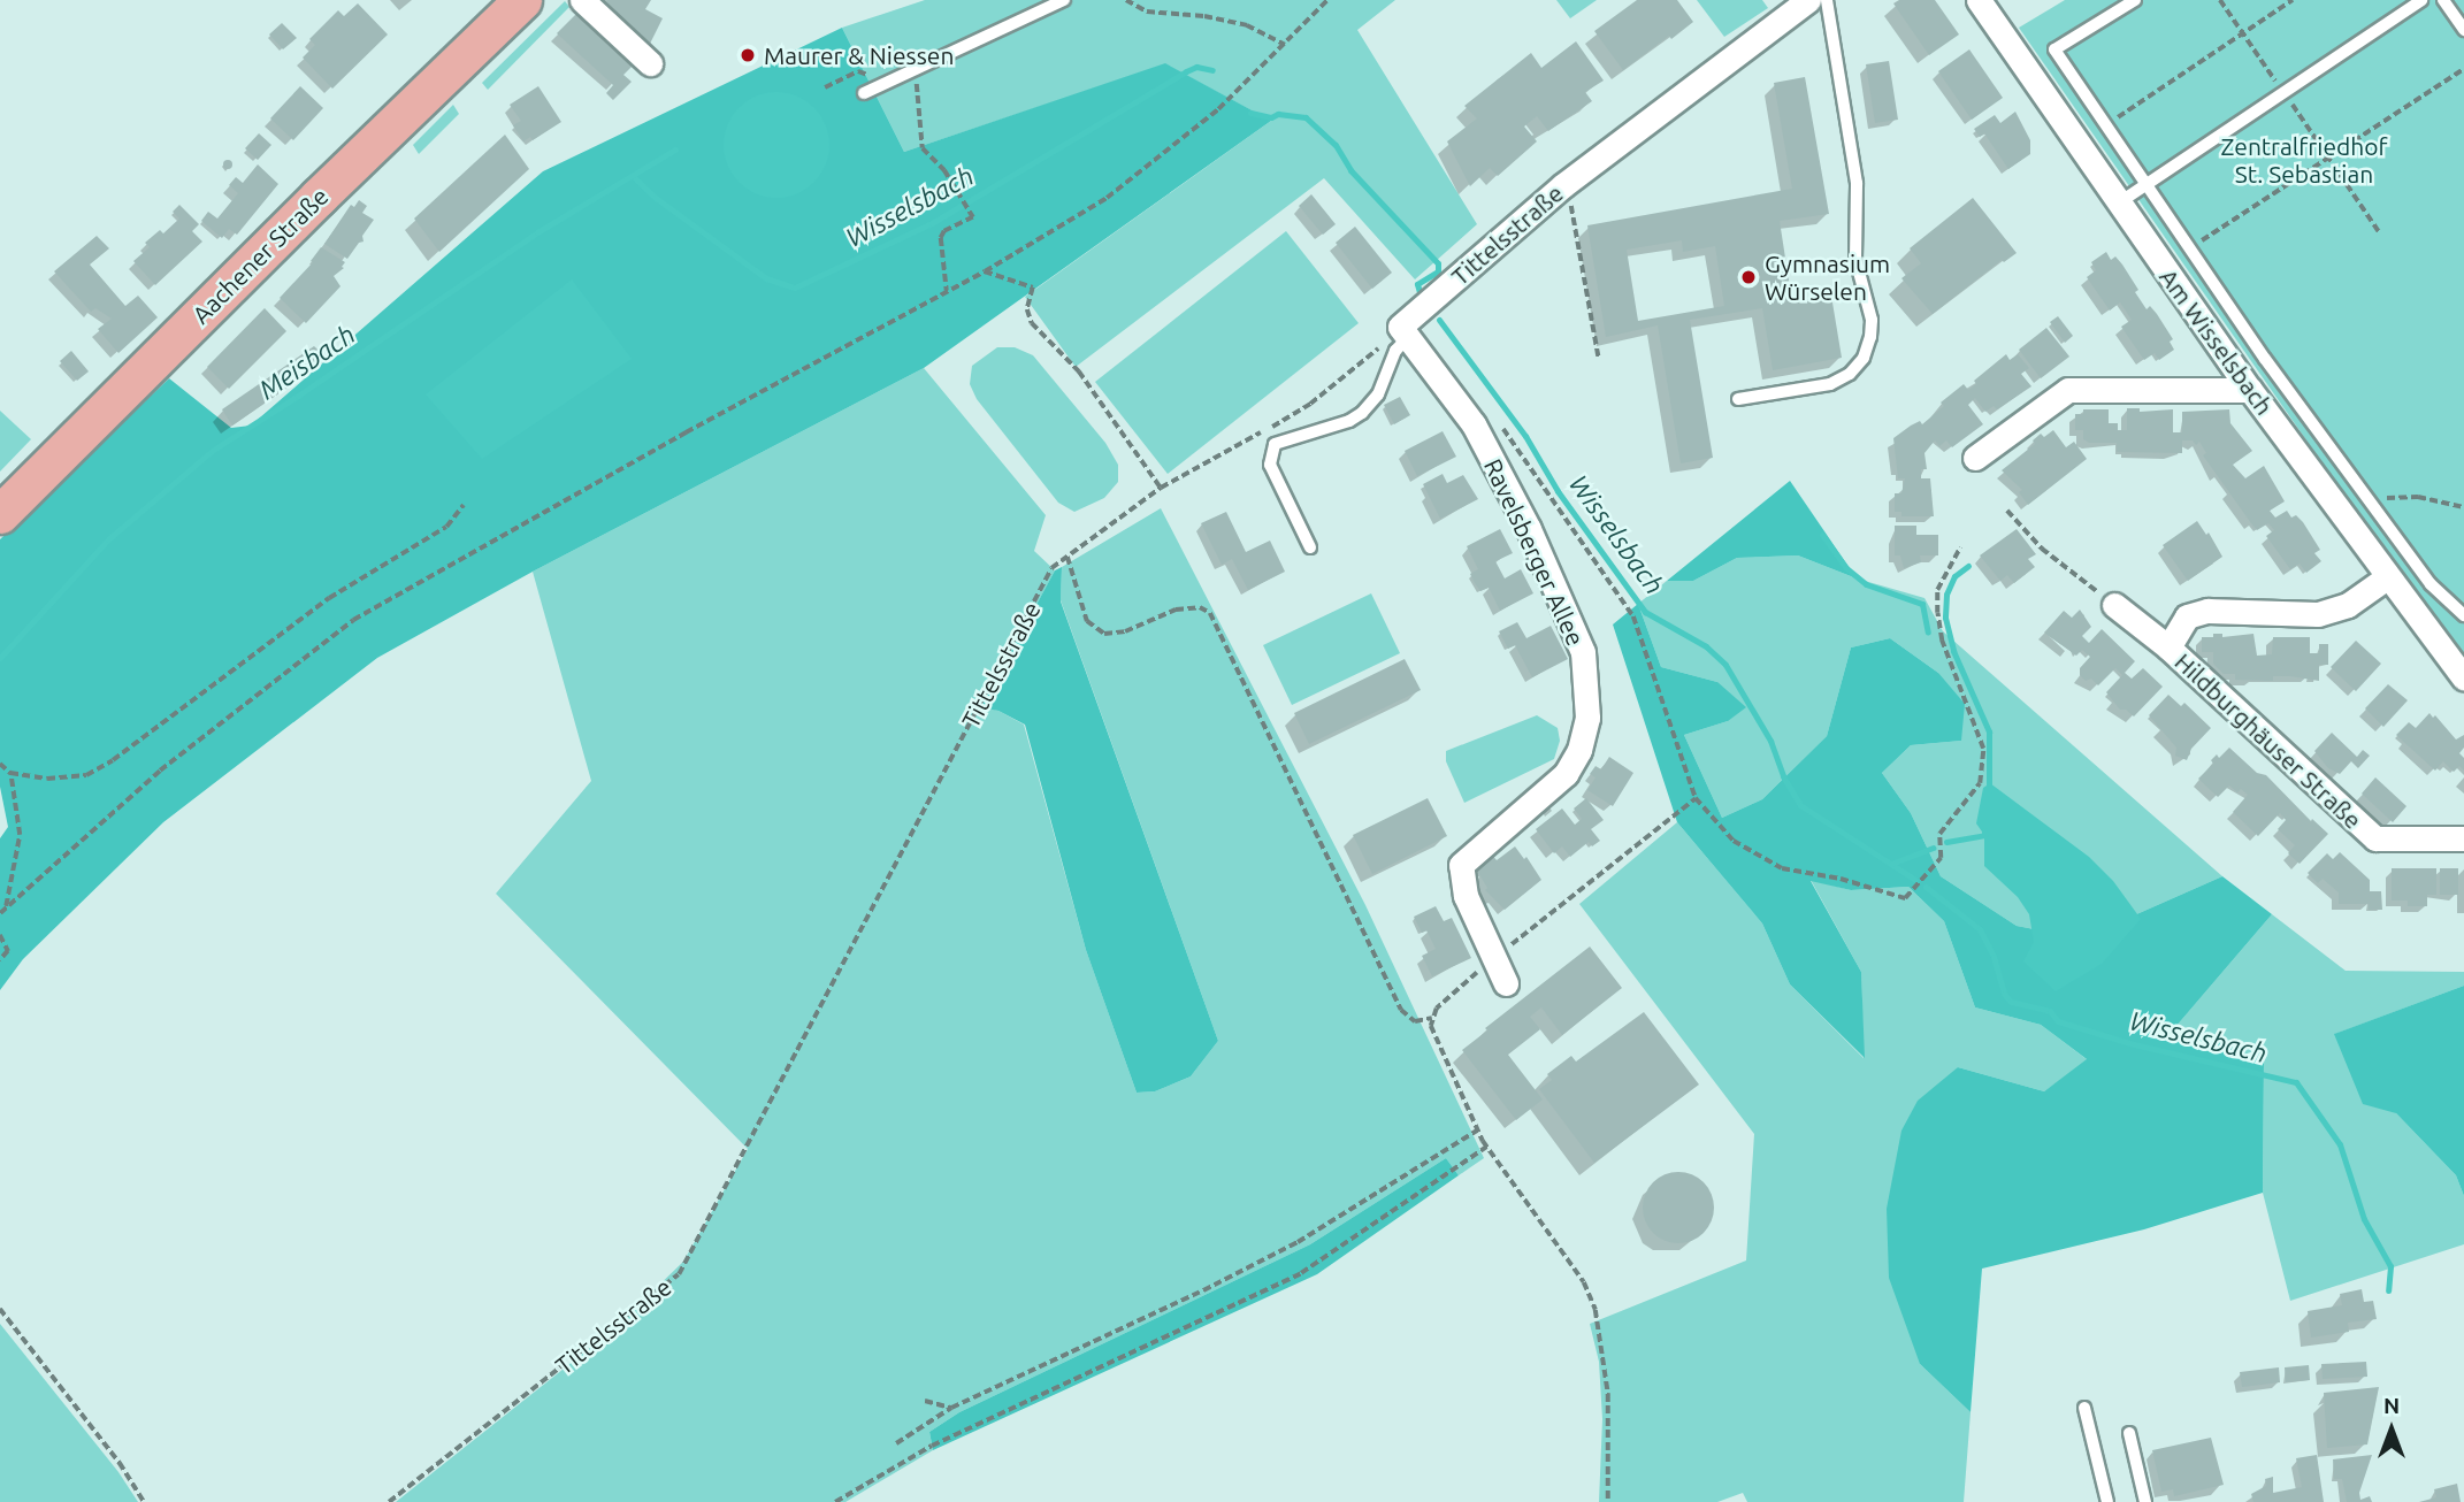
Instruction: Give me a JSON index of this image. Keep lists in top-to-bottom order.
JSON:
{
  "streets": {
    "main road": ["Aachener Straße"],
    "street": [
      "Tittelsstraße",
      "Am Wisselsbach",
      "Ravelsberger Allee",
      "Hildburghäuser Straße"
    ]
  },
  "crossings": [
    ["Tittelsstraße", "Ravelsberger Allee"],
    ["Am Wisselsbach", "Hildburghäuser Straße"]
  ],
  "water": ["Wisselsbach", "Meisbach"],
  "parks": ["Zentralfriedhof St. Sebastian"],
  "places": ["Maurer & Niessen", "Gymnasium Würselen"],
  "north": "top"
}
